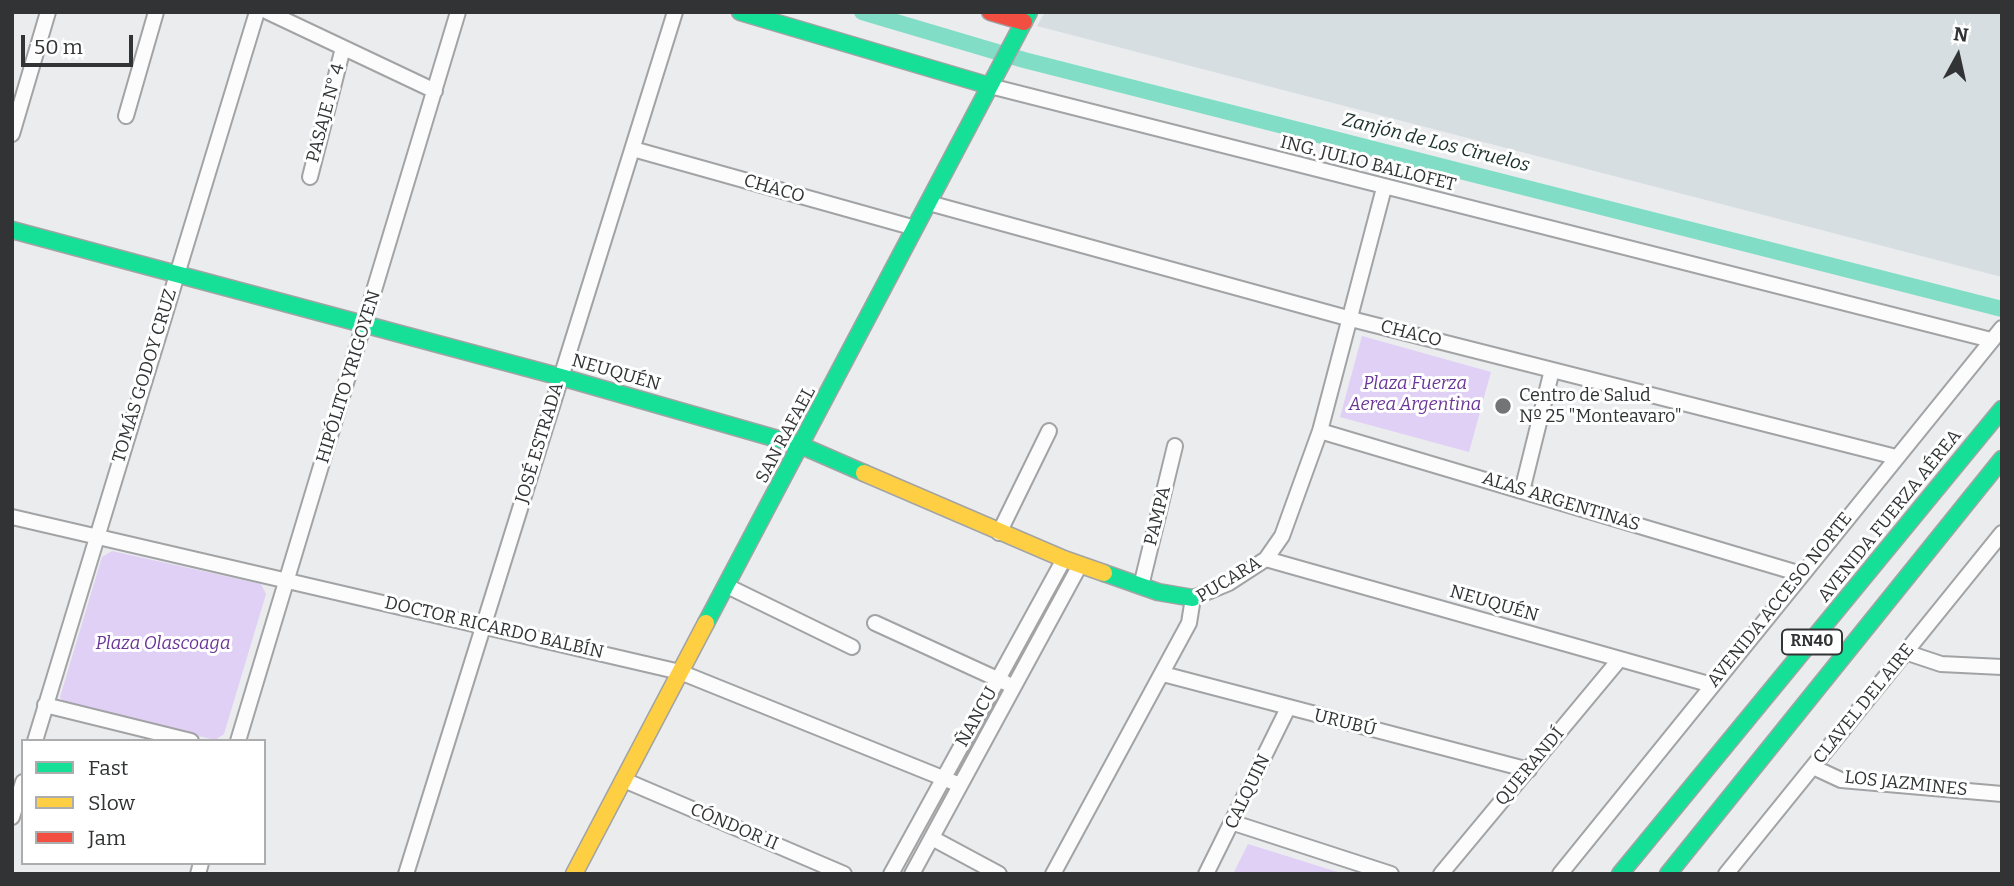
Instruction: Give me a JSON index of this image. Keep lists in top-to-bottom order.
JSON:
{
  "streets": {
    "main road": [
      "ING. JULIO BALLOFET",
      "NEUQUÉN",
      "SAN RAFAEL",
      "AVENIDA FUERZA AÉREA",
      "RN40"
    ],
    "street": [
      "PASAJE N° 4",
      "CHACO",
      "TOMÁS GODOY CRUZ",
      "HIPÓLITO YRIGOYEN",
      "JOSÉ ESTRADA",
      "ALAS ARGENTINAS",
      "PAMPA",
      "PUCARA",
      "AVENIDA ACCESO NORTE",
      "DOCTOR RICARDO BALBÍN",
      "CLAVEL DEL AIRE",
      "ÑANCU",
      "URUBÚ",
      "QUERANDÍ",
      "LOS JAZMINES",
      "CALQUIN",
      "CÓNDOR II"
    ]
  },
  "crossings": [
    ["ING. JULIO BALLOFET", "SAN RAFAEL"],
    ["ING. JULIO BALLOFET", "PUCARA"],
    ["ING. JULIO BALLOFET", "AVENIDA ACCESO NORTE"],
    ["CHACO", "SAN RAFAEL"],
    ["CHACO", "JOSÉ ESTRADA"],
    ["CHACO", "PUCARA"],
    ["CHACO", "AVENIDA ACCESO NORTE"],
    ["NEUQUÉN", "TOMÁS GODOY CRUZ"],
    ["NEUQUÉN", "HIPÓLITO YRIGOYEN"],
    ["NEUQUÉN", "SAN RAFAEL"],
    ["NEUQUÉN", "JOSÉ ESTRADA"],
    ["NEUQUÉN", "PAMPA"],
    ["NEUQUÉN", "PUCARA"],
    ["NEUQUÉN", "AVENIDA ACCESO NORTE"],
    ["NEUQUÉN", "ÑANCU"],
    ["NEUQUÉN", "QUERANDÍ"],
    ["TOMÁS GODOY CRUZ", "DOCTOR RICARDO BALBÍN"],
    ["HIPÓLITO YRIGOYEN", "DOCTOR RICARDO BALBÍN"],
    ["SAN RAFAEL", "DOCTOR RICARDO BALBÍN"],
    ["SAN RAFAEL", "CÓNDOR II"],
    ["JOSÉ ESTRADA", "DOCTOR RICARDO BALBÍN"],
    ["ALAS ARGENTINAS", "PUCARA"],
    ["ALAS ARGENTINAS", "AVENIDA ACCESO NORTE"],
    ["PUCARA", "URUBÚ"],
    ["DOCTOR RICARDO BALBÍN", "ÑANCU"],
    ["CLAVEL DEL AIRE", "LOS JAZMINES"],
    ["URUBÚ", "QUERANDÍ"],
    ["URUBÚ", "CALQUIN"]
  ],
  "water": ["Zanjón de Los Ciruelos"],
  "parks": ["Plaza Fuerza Aerea Argentina", "Plaza Olascoaga"],
  "places": ["Centro de Salud Nº 25 \"Monteavaro\""],
  "legend": ["Fast", "Slow", "Jam"],
  "scale_bar": "50 m",
  "north": "top"
}
